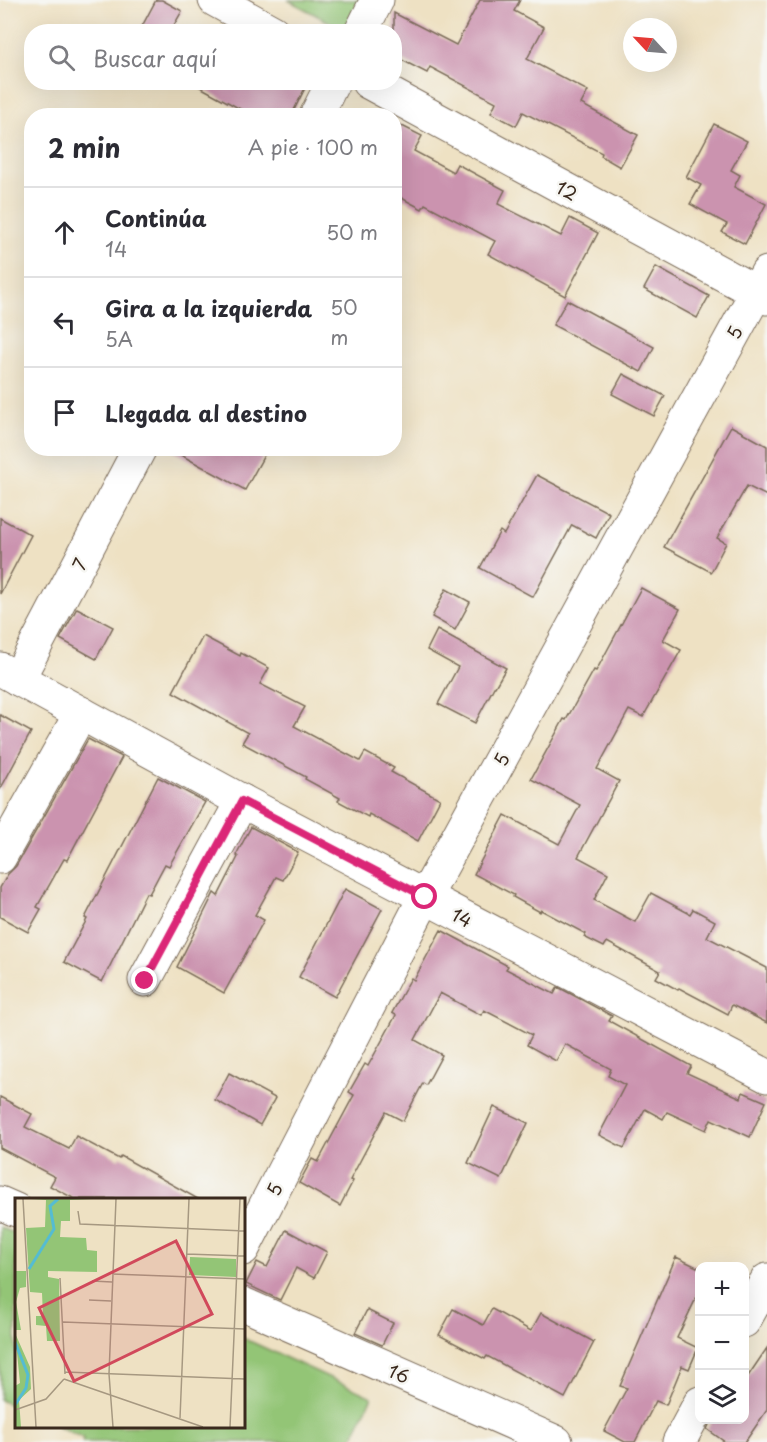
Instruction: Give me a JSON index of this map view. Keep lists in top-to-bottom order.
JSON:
{
  "streets": {
    "street": [
      "12",
      "5",
      "7",
      "14",
      "16"
    ]
  },
  "crossings": [
    ["12", "5"],
    ["5", "14"],
    ["7", "14"]
  ],
  "north": "top left",
  "page": {
    "search": "Buscar aquí",
    "heading": ["2 min", "A pie · 100 m"],
    "list": [
      ["Continúa", "14", "50 m"],
      ["Gira a la izquierda", "5A", "50 m"],
      "Llegada al destino"
    ],
    "map_buttons": ["+", "−"]
  }
}
